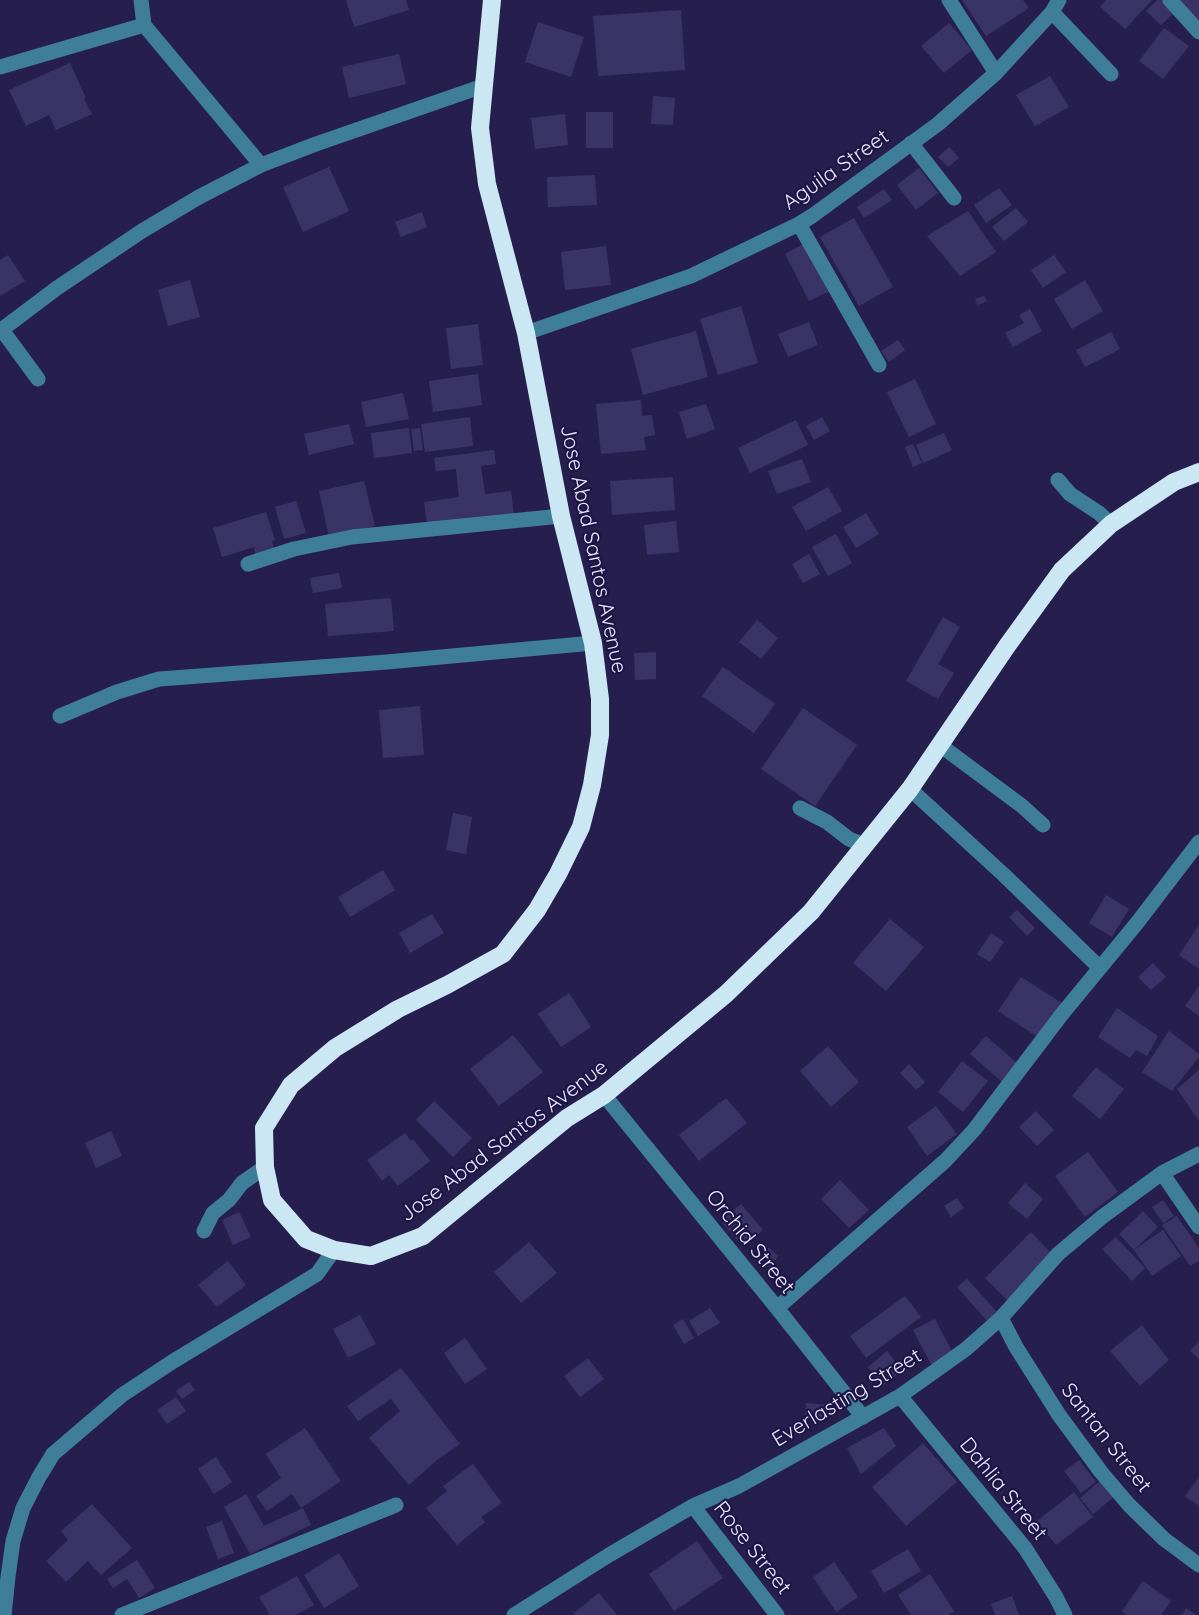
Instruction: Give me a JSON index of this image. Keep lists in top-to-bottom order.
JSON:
{
  "streets": {
    "highway": ["Jose Abad Santos Avenue"],
    "street": [
      "Aguila Street",
      "Orchid Street",
      "Everlasting Street",
      "Santan Street",
      "Dahlia Street",
      "Rose Street"
    ]
  },
  "crossings": [
    ["Aguila Street", "Jose Abad Santos Avenue"],
    ["Jose Abad Santos Avenue", "Orchid Street"],
    ["Orchid Street", "Everlasting Street"],
    ["Everlasting Street", "Santan Street"],
    ["Everlasting Street", "Dahlia Street"],
    ["Everlasting Street", "Rose Street"]
  ]
}
